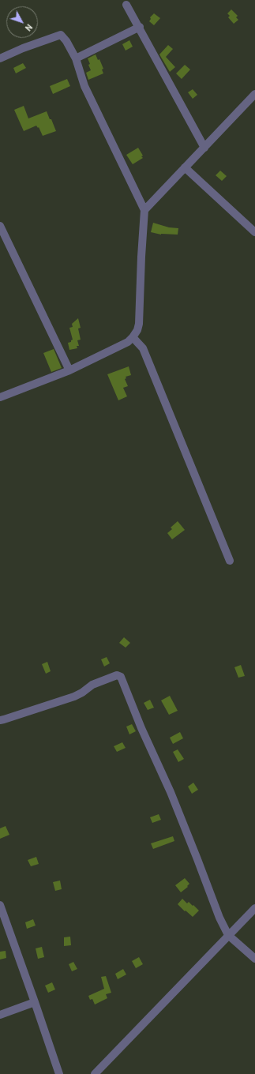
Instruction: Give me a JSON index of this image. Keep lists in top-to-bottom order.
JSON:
{
  "north": "bottom right"
}
